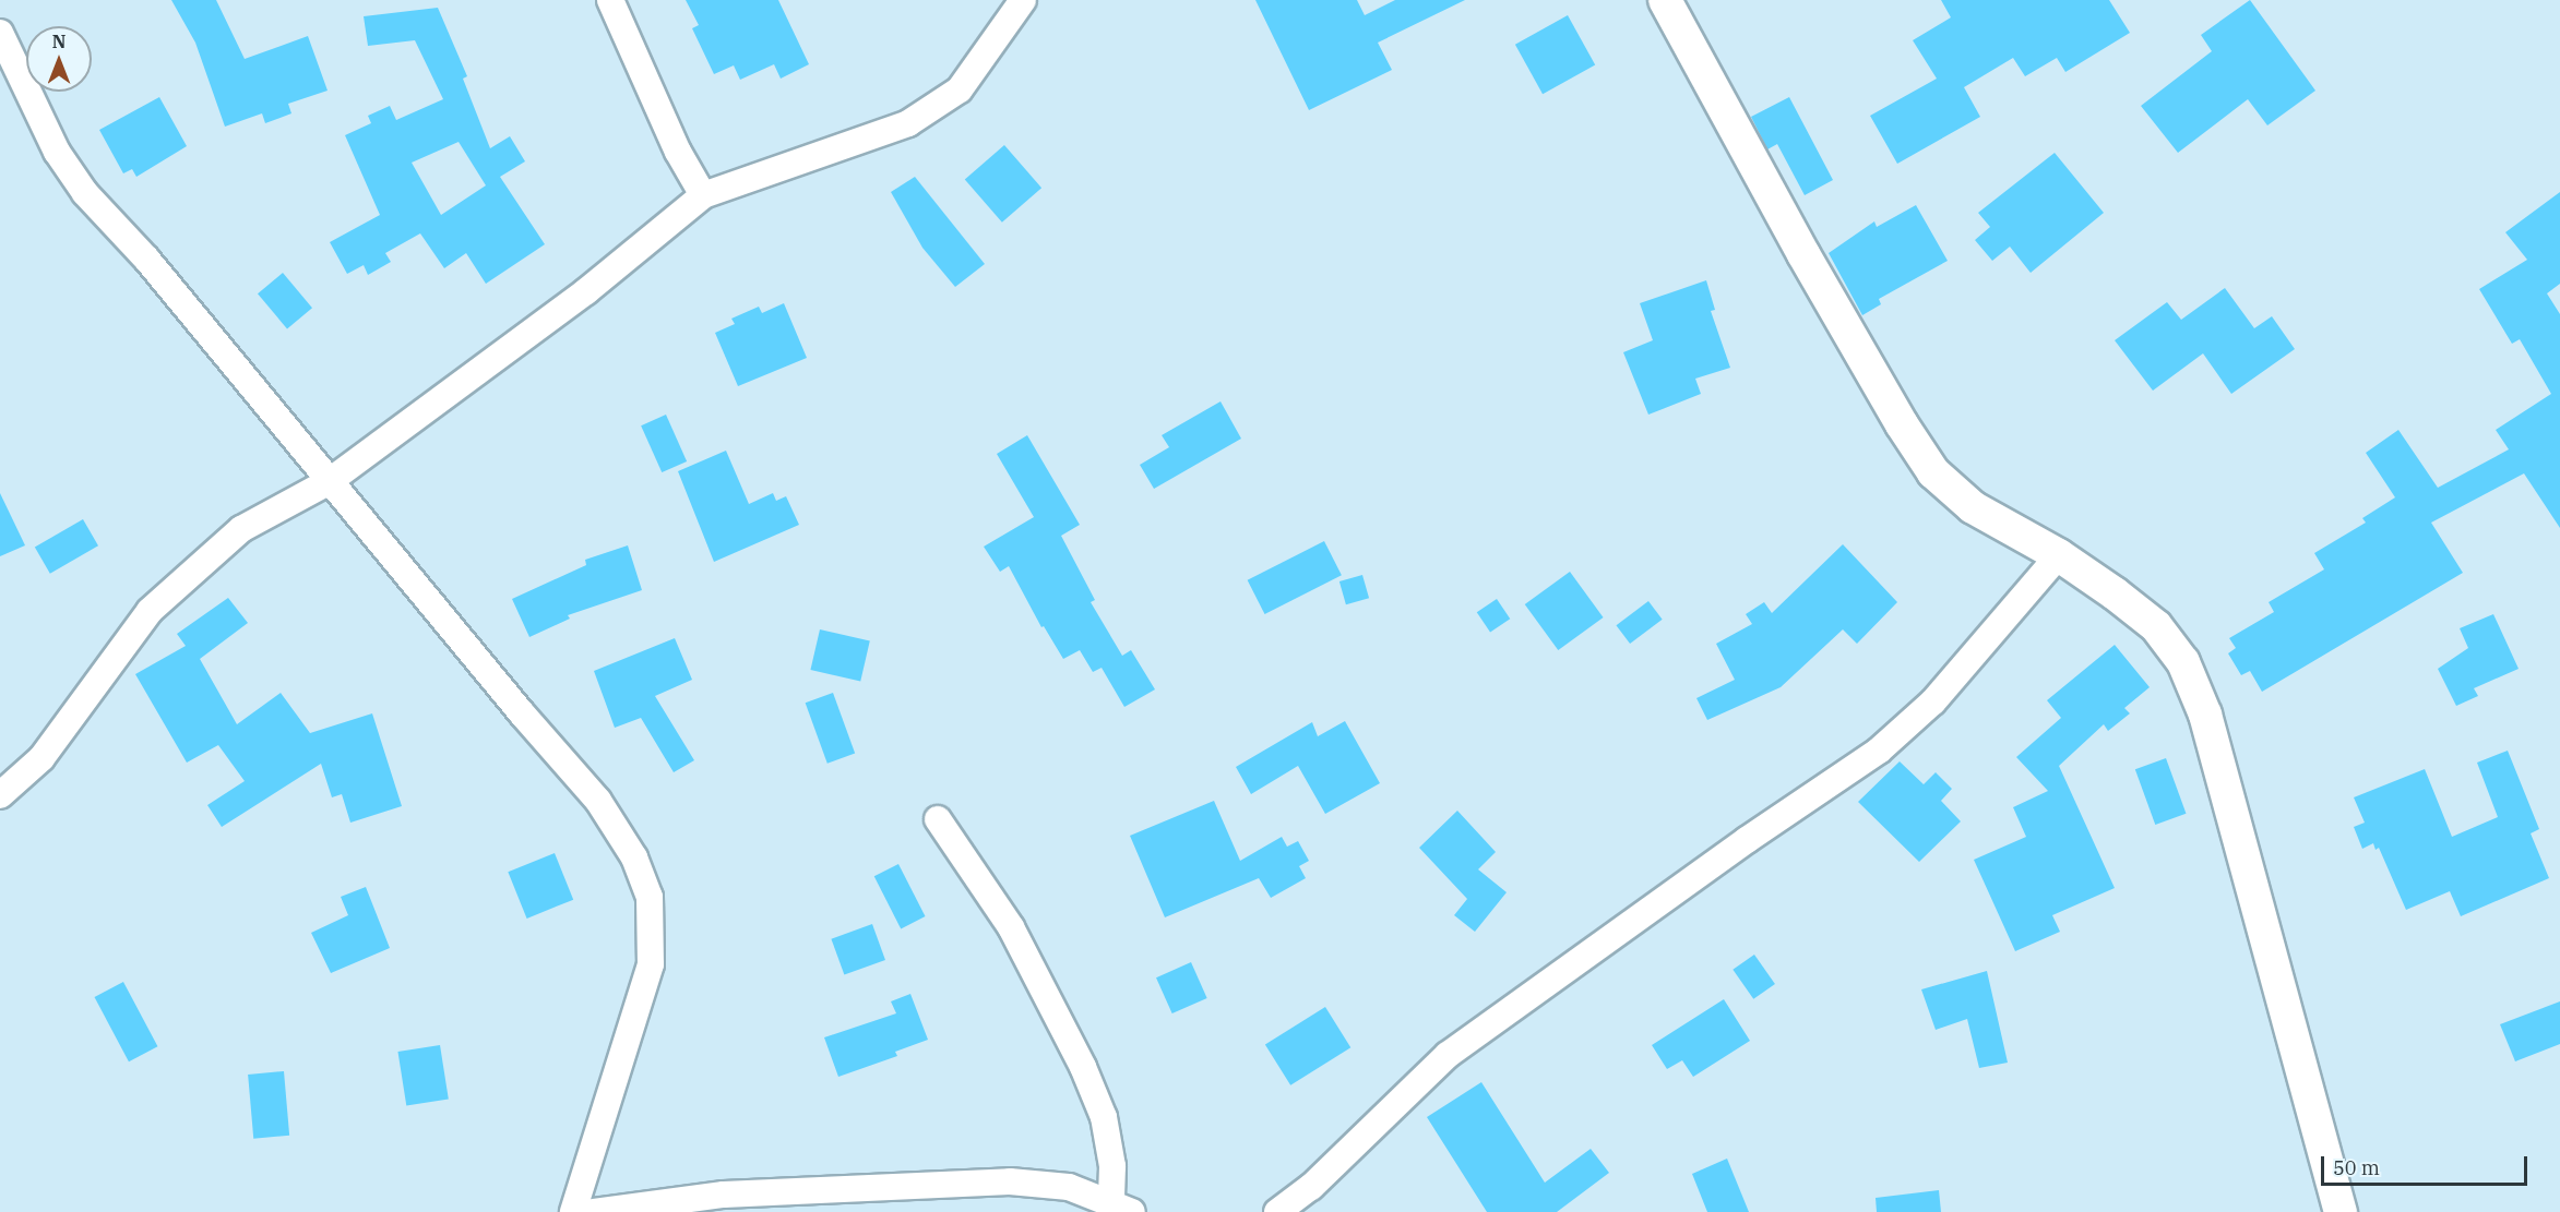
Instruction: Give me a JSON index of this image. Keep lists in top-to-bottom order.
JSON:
{
  "scale_bar": "50 m",
  "north": "top"
}
